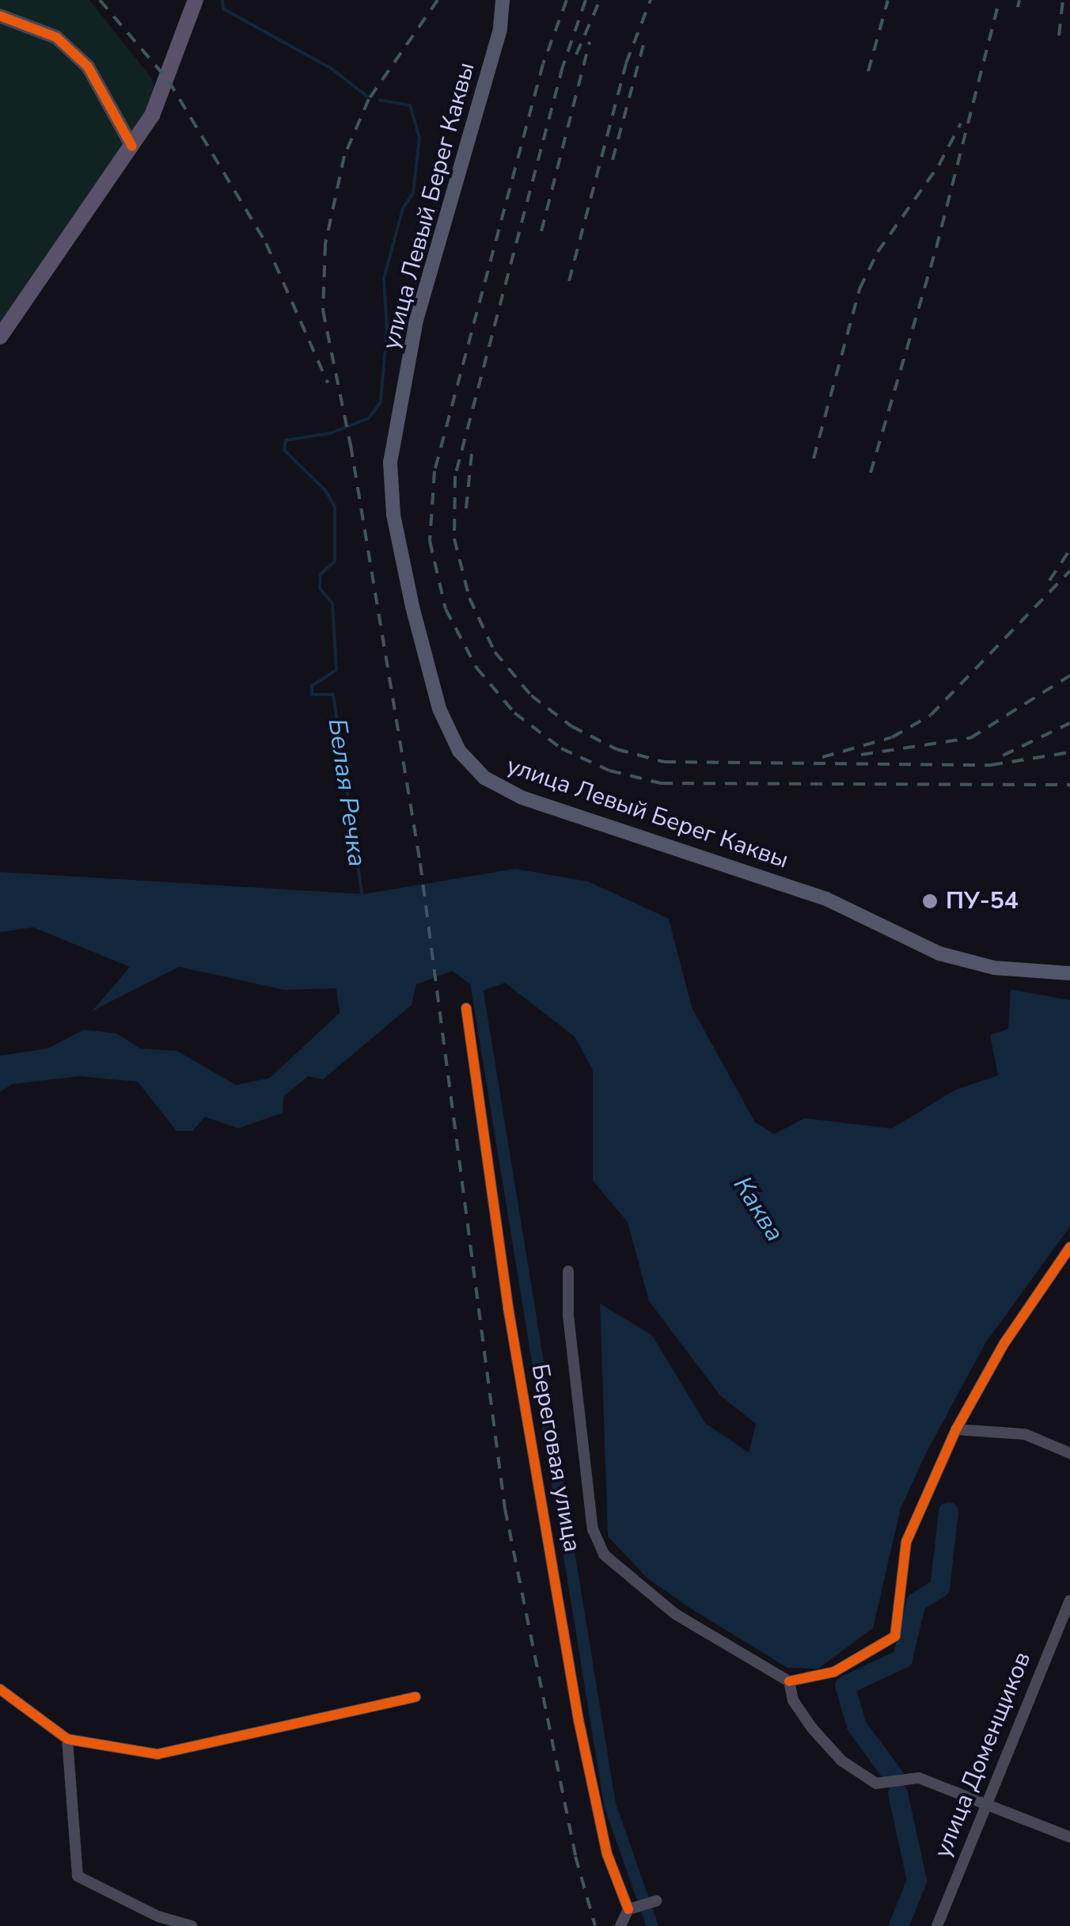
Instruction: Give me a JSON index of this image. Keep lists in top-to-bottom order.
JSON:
{
  "streets": {
    "main road": ["улица Левый Берег Каквы"],
    "street": ["Береговая улица", "улица Доменщиков"]
  },
  "water": ["Белая Речка", "Каква"],
  "places": ["ПУ-54"]
}
